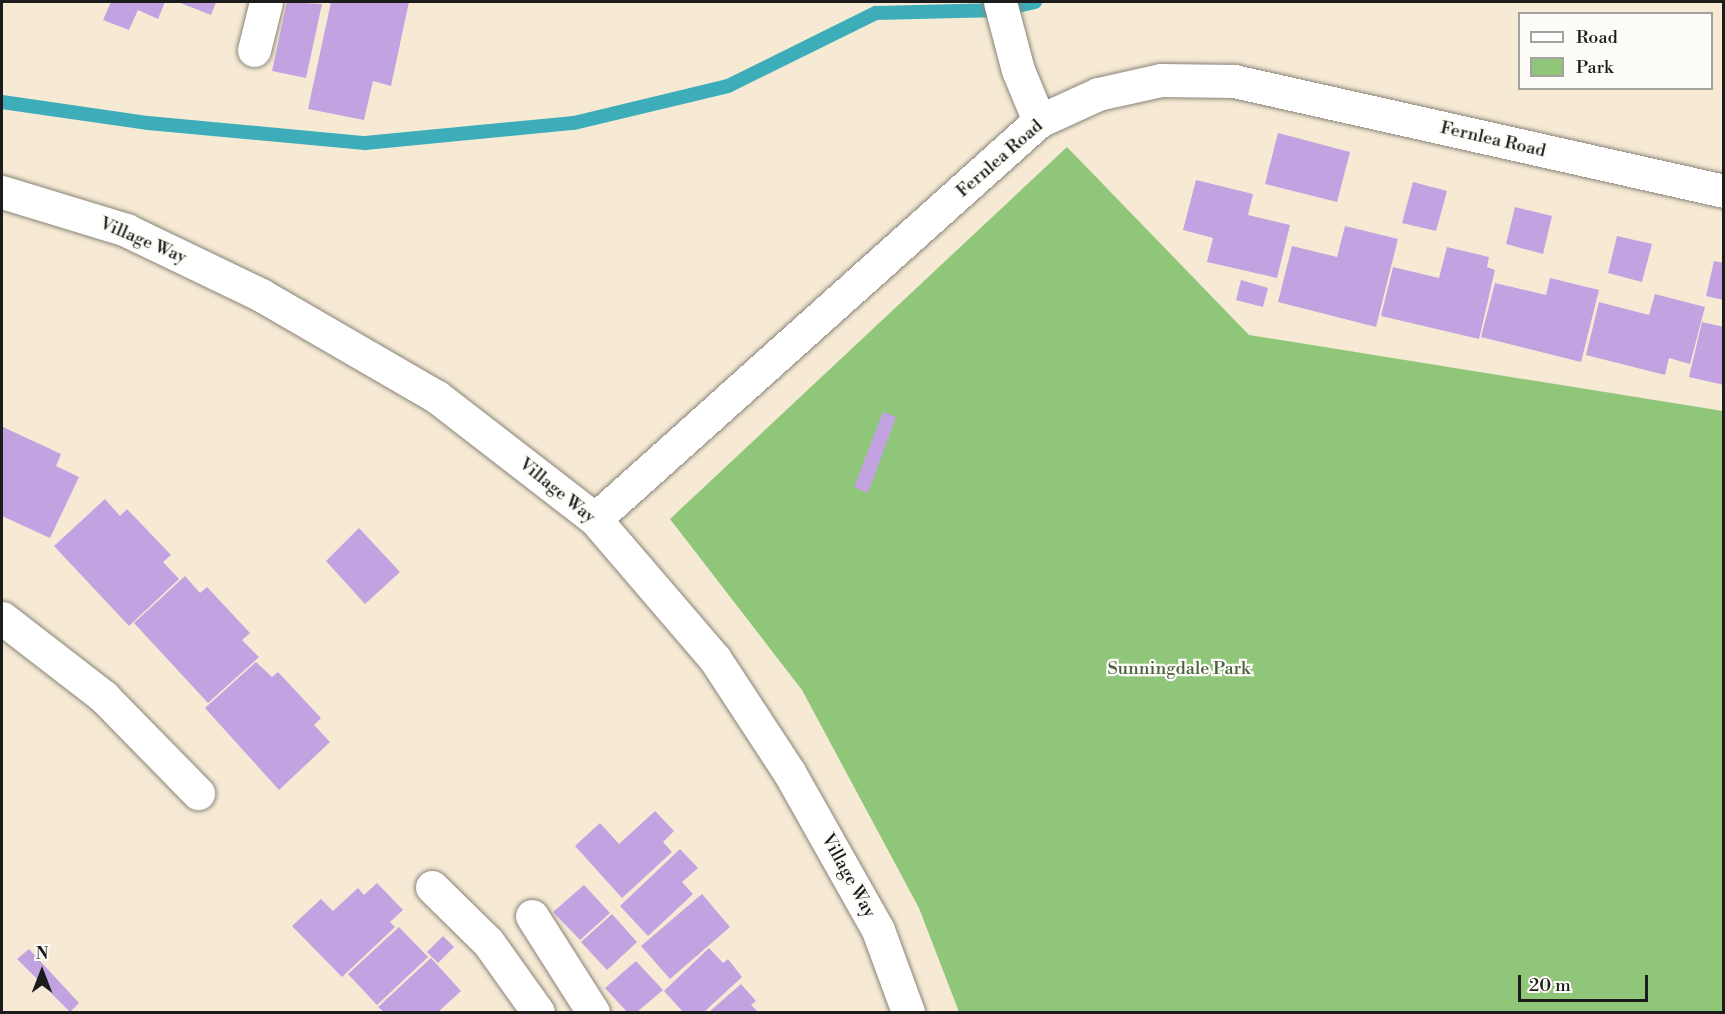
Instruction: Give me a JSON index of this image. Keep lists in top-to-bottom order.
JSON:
{
  "streets": {
    "street": ["Fernlea Road", "Village Way"]
  },
  "crossings": [
    ["Fernlea Road", "Village Way"]
  ],
  "parks": ["Sunningdale Park"],
  "legend": ["Road", "Park"],
  "scale_bar": "20 m",
  "north": "top"
}
